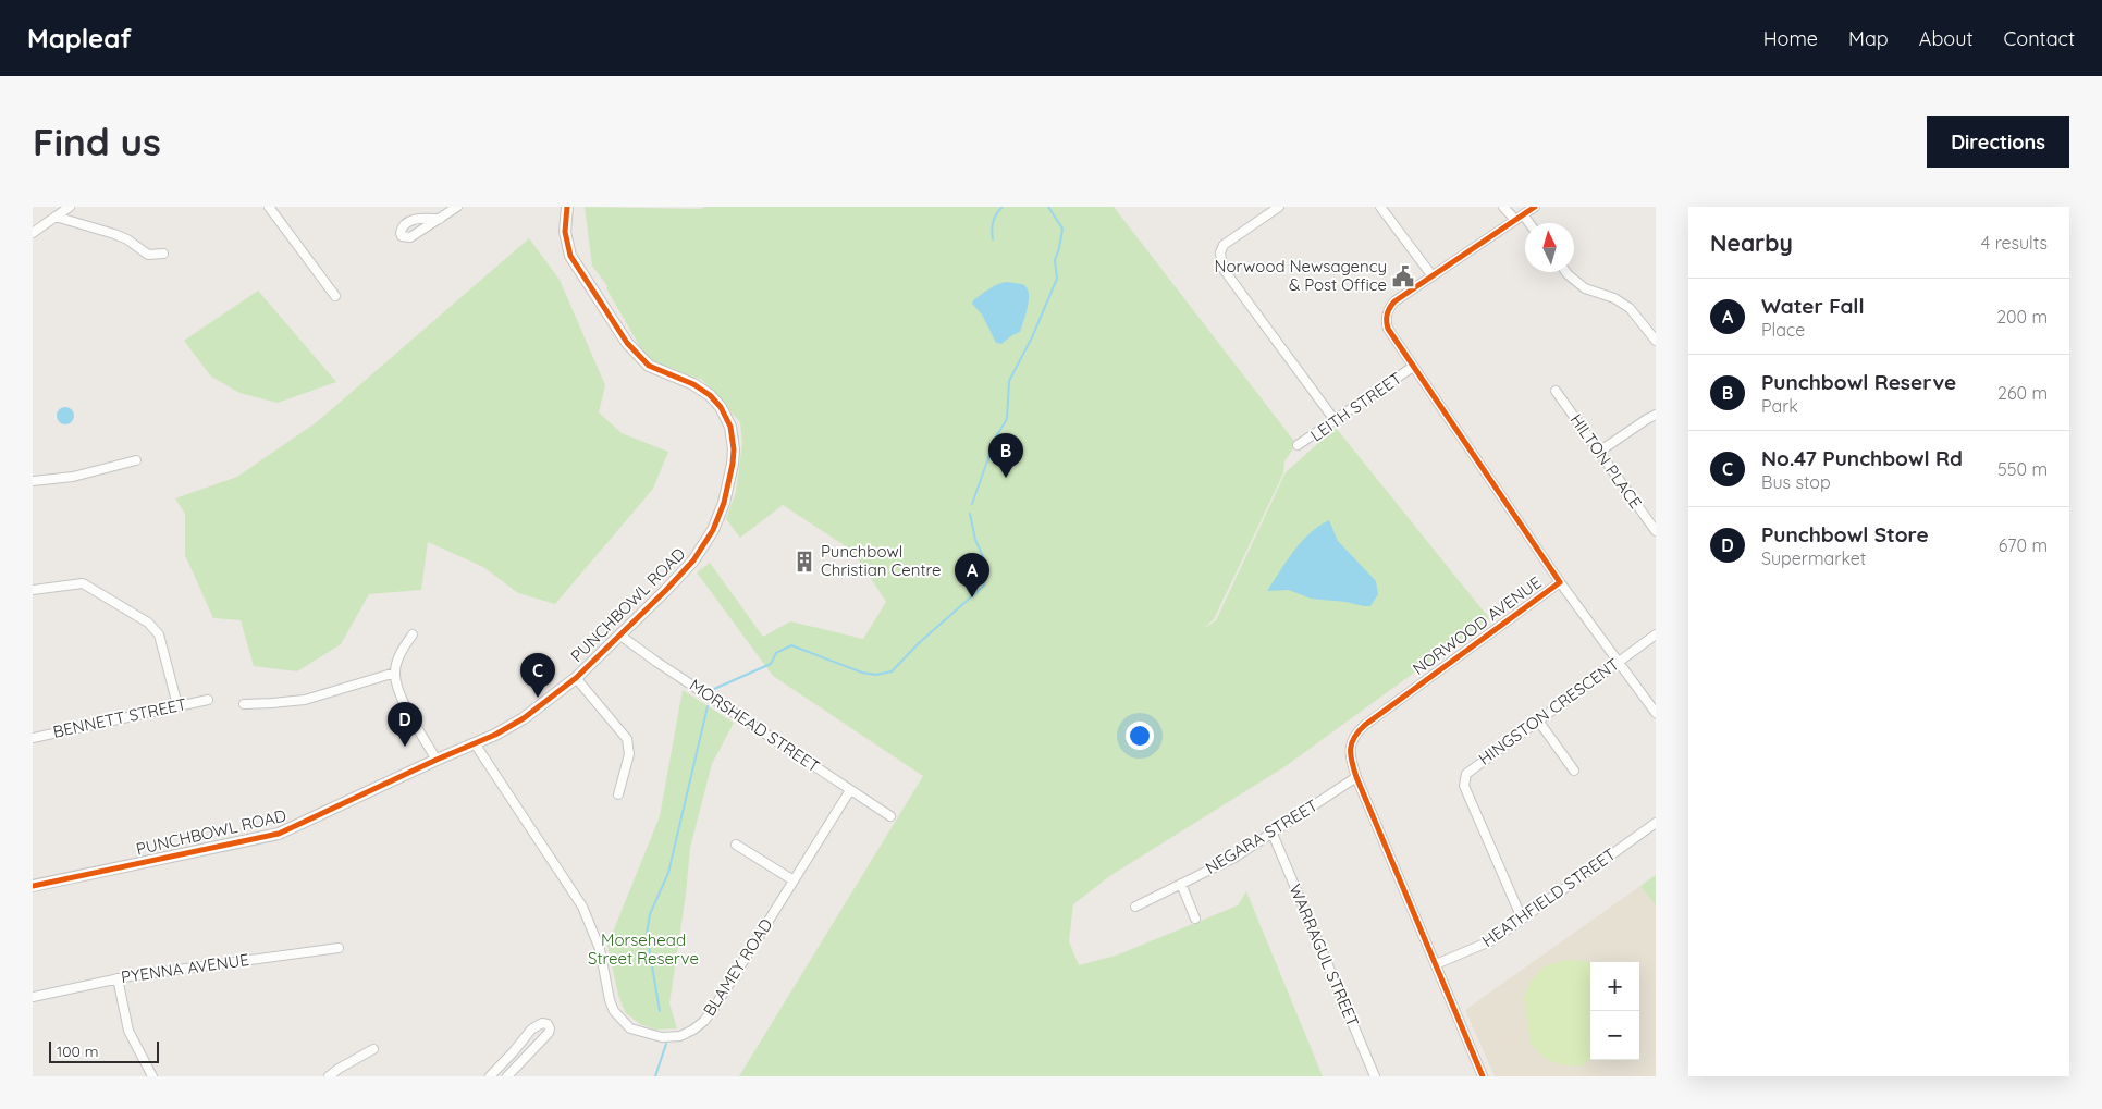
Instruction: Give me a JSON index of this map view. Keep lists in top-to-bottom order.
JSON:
{
  "streets": {
    "street": [
      "LEITH STREET",
      "HILTON PLACE",
      "PUNCHBOWL ROAD",
      "NORWOOD AVENUE",
      "HINGSTON CRESCENT",
      "BENNETT STREET",
      "MORSHEAD STREET",
      "NEGARA STREET",
      "HEATHFIELD STREET",
      "WARRAGUL STREET",
      "BLAMEY ROAD",
      "PYENNA AVENUE"
    ]
  },
  "crossings": [
    ["LEITH STREET", "NORWOOD AVENUE"],
    ["PUNCHBOWL ROAD", "MORSHEAD STREET"],
    ["PUNCHBOWL ROAD", "BLAMEY ROAD"],
    ["NORWOOD AVENUE", "NEGARA STREET"],
    ["NORWOOD AVENUE", "HEATHFIELD STREET"],
    ["HINGSTON CRESCENT", "HEATHFIELD STREET"],
    ["MORSHEAD STREET", "BLAMEY ROAD"],
    ["NEGARA STREET", "WARRAGUL STREET"]
  ],
  "parks": ["Morsehead Street Reserve"],
  "places": {
    "public building": ["Norwood Newsagency & Post Office"],
    "building": ["Punchbowl Christian Centre"]
  },
  "scale_bar": "100 m",
  "north": "top",
  "page": {
    "header": "Mapleaf",
    "nav": [
      "Home",
      "Map",
      "About",
      "Contact"
    ],
    "buttons": "Directions",
    "title": "Find us",
    "heading": ["Nearby", "4 results"],
    "list": [
      {
        "mark": "A",
        "name": "Water Fall",
        "note": "Place",
        "value": "200 m"
      },
      {
        "mark": "B",
        "name": "Punchbowl Reserve",
        "note": "Park",
        "value": "260 m"
      },
      {
        "mark": "C",
        "name": "No.47 Punchbowl Rd",
        "note": "Bus stop",
        "value": "550 m"
      },
      {
        "mark": "D",
        "name": "Punchbowl Store",
        "note": "Supermarket",
        "value": "670 m"
      }
    ],
    "pins": [
      "B",
      "A",
      "C",
      "D"
    ],
    "map_buttons": ["+", "−"],
    "scale": "100 m"
  }
}
